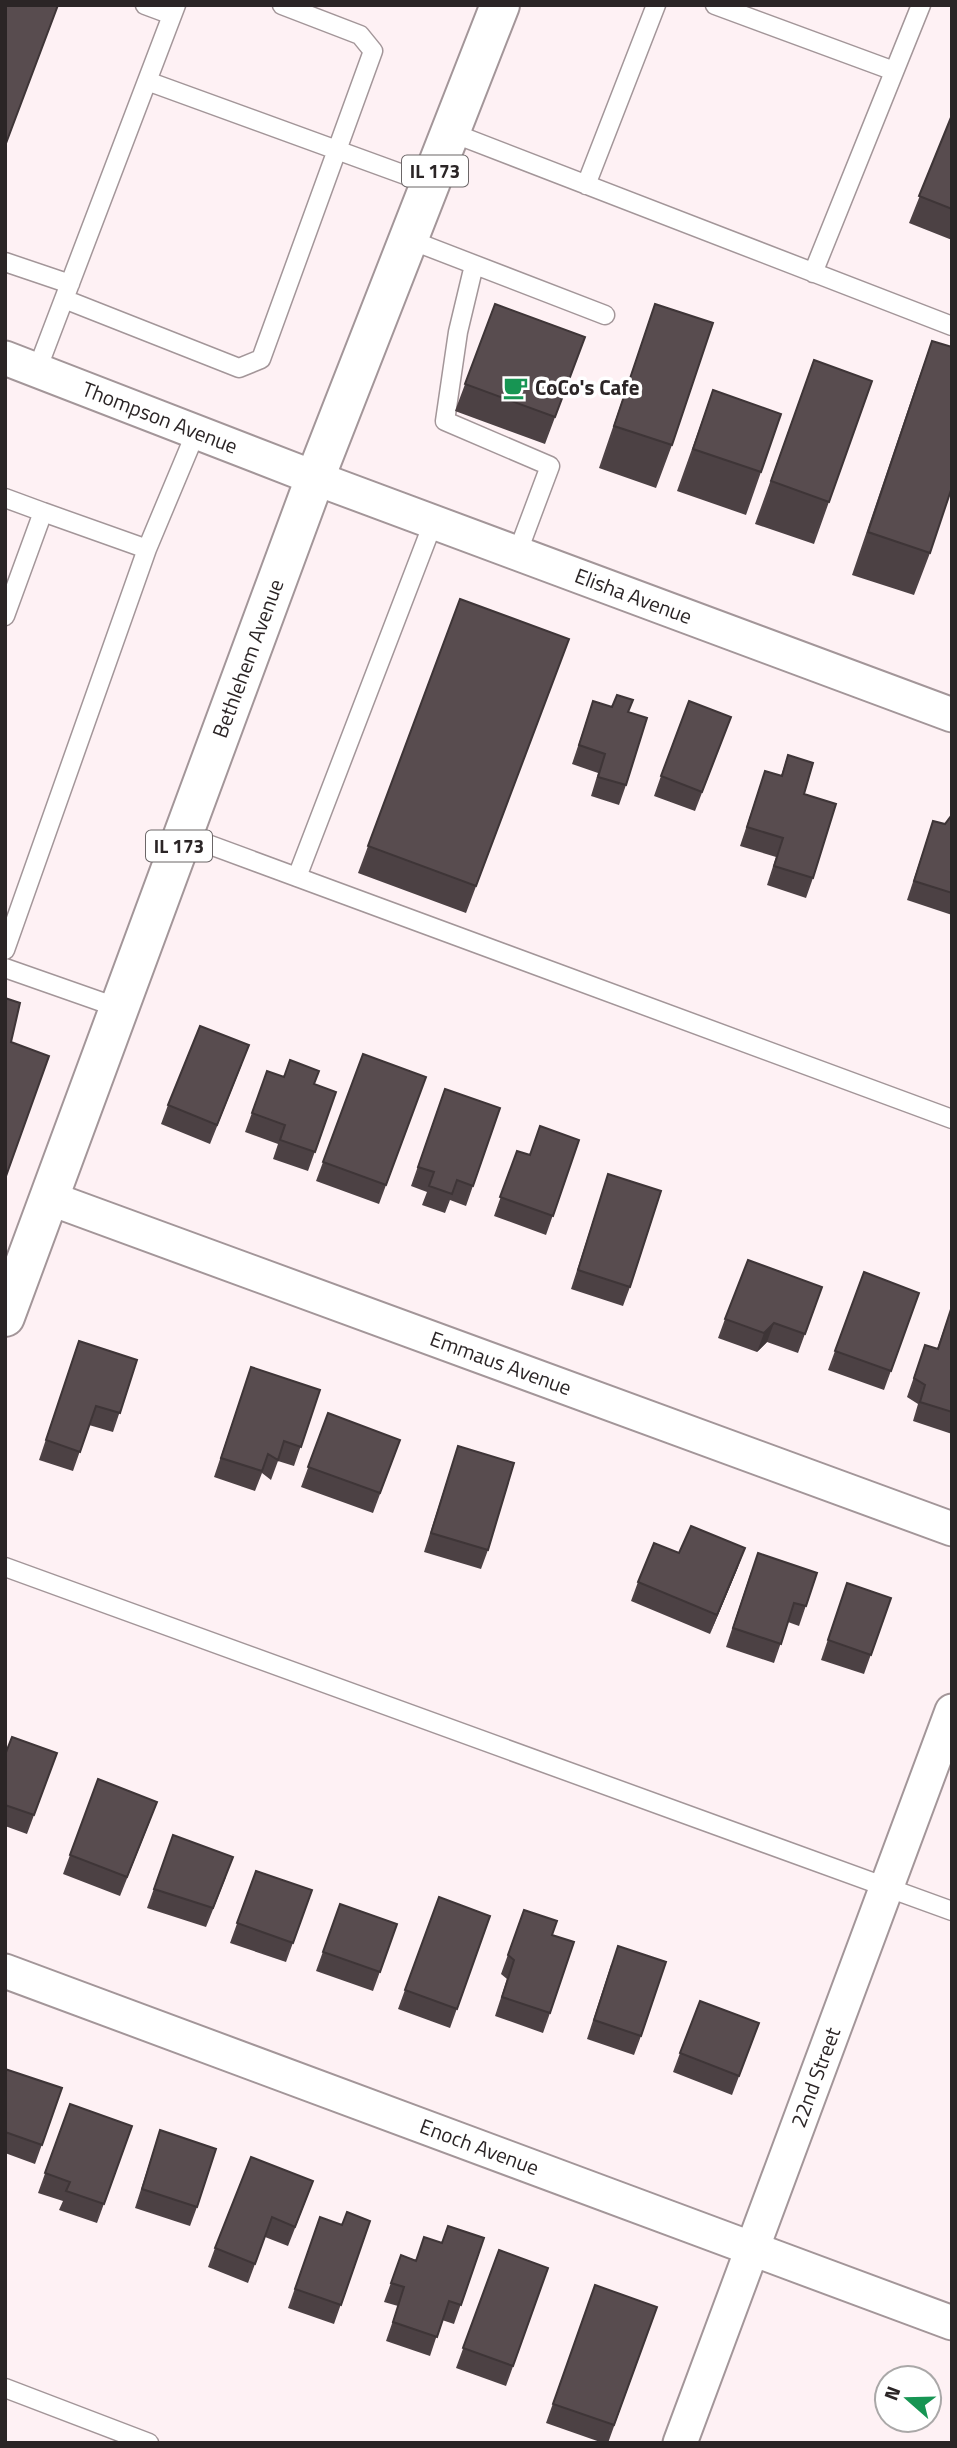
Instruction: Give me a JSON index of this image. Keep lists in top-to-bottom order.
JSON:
{
  "streets": {
    "main road": ["IL 173", "Bethlehem Avenue"],
    "street": [
      "Thompson Avenue",
      "Elisha Avenue",
      "Emmaus Avenue",
      "22nd Street",
      "Enoch Avenue"
    ]
  },
  "crossings": [
    ["Thompson Avenue", "Elisha Avenue"],
    ["Thompson Avenue", "Bethlehem Avenue"],
    ["Elisha Avenue", "Bethlehem Avenue"],
    ["Bethlehem Avenue", "Emmaus Avenue"],
    ["22nd Street", "Enoch Avenue"]
  ],
  "places": {
    "cafe": ["CoCo's Cafe"]
  },
  "north": "left"
}
